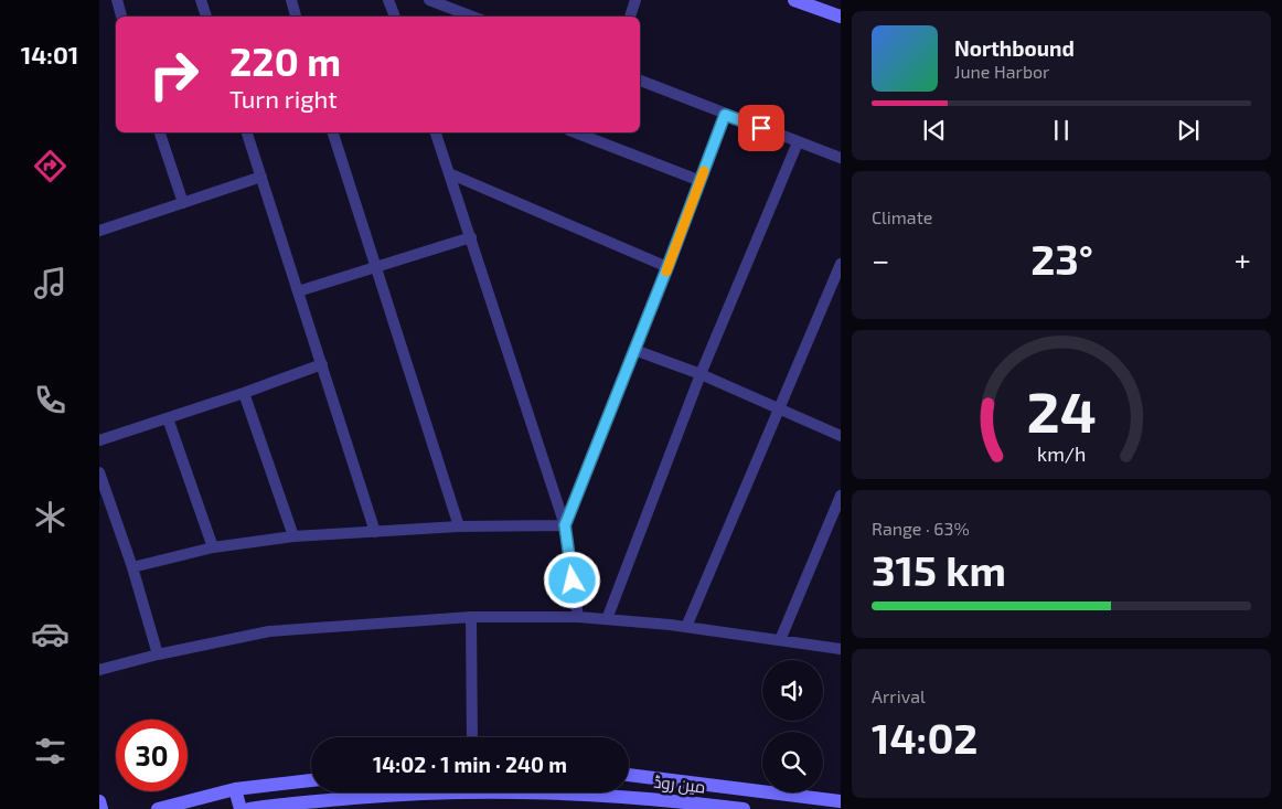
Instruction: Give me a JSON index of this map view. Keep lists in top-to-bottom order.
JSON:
{
  "streets": {
    "main road": ["مین روڈ"]
  },
  "page": {
    "tabs": "14:01",
    "turn": ["220 m", "Turn right"],
    "song": ["Northbound", "June Harbor"],
    "tile": [
      "Climate",
      ["Range · 63%", "315 km"],
      ["Arrival", "14:02"]
    ],
    "heat": ["−", "23°", "+"],
    "limit": "30",
    "trip": "14:02 · 1 min · 240 m",
    "gauge": ["24", "km/h"]
  }
}
